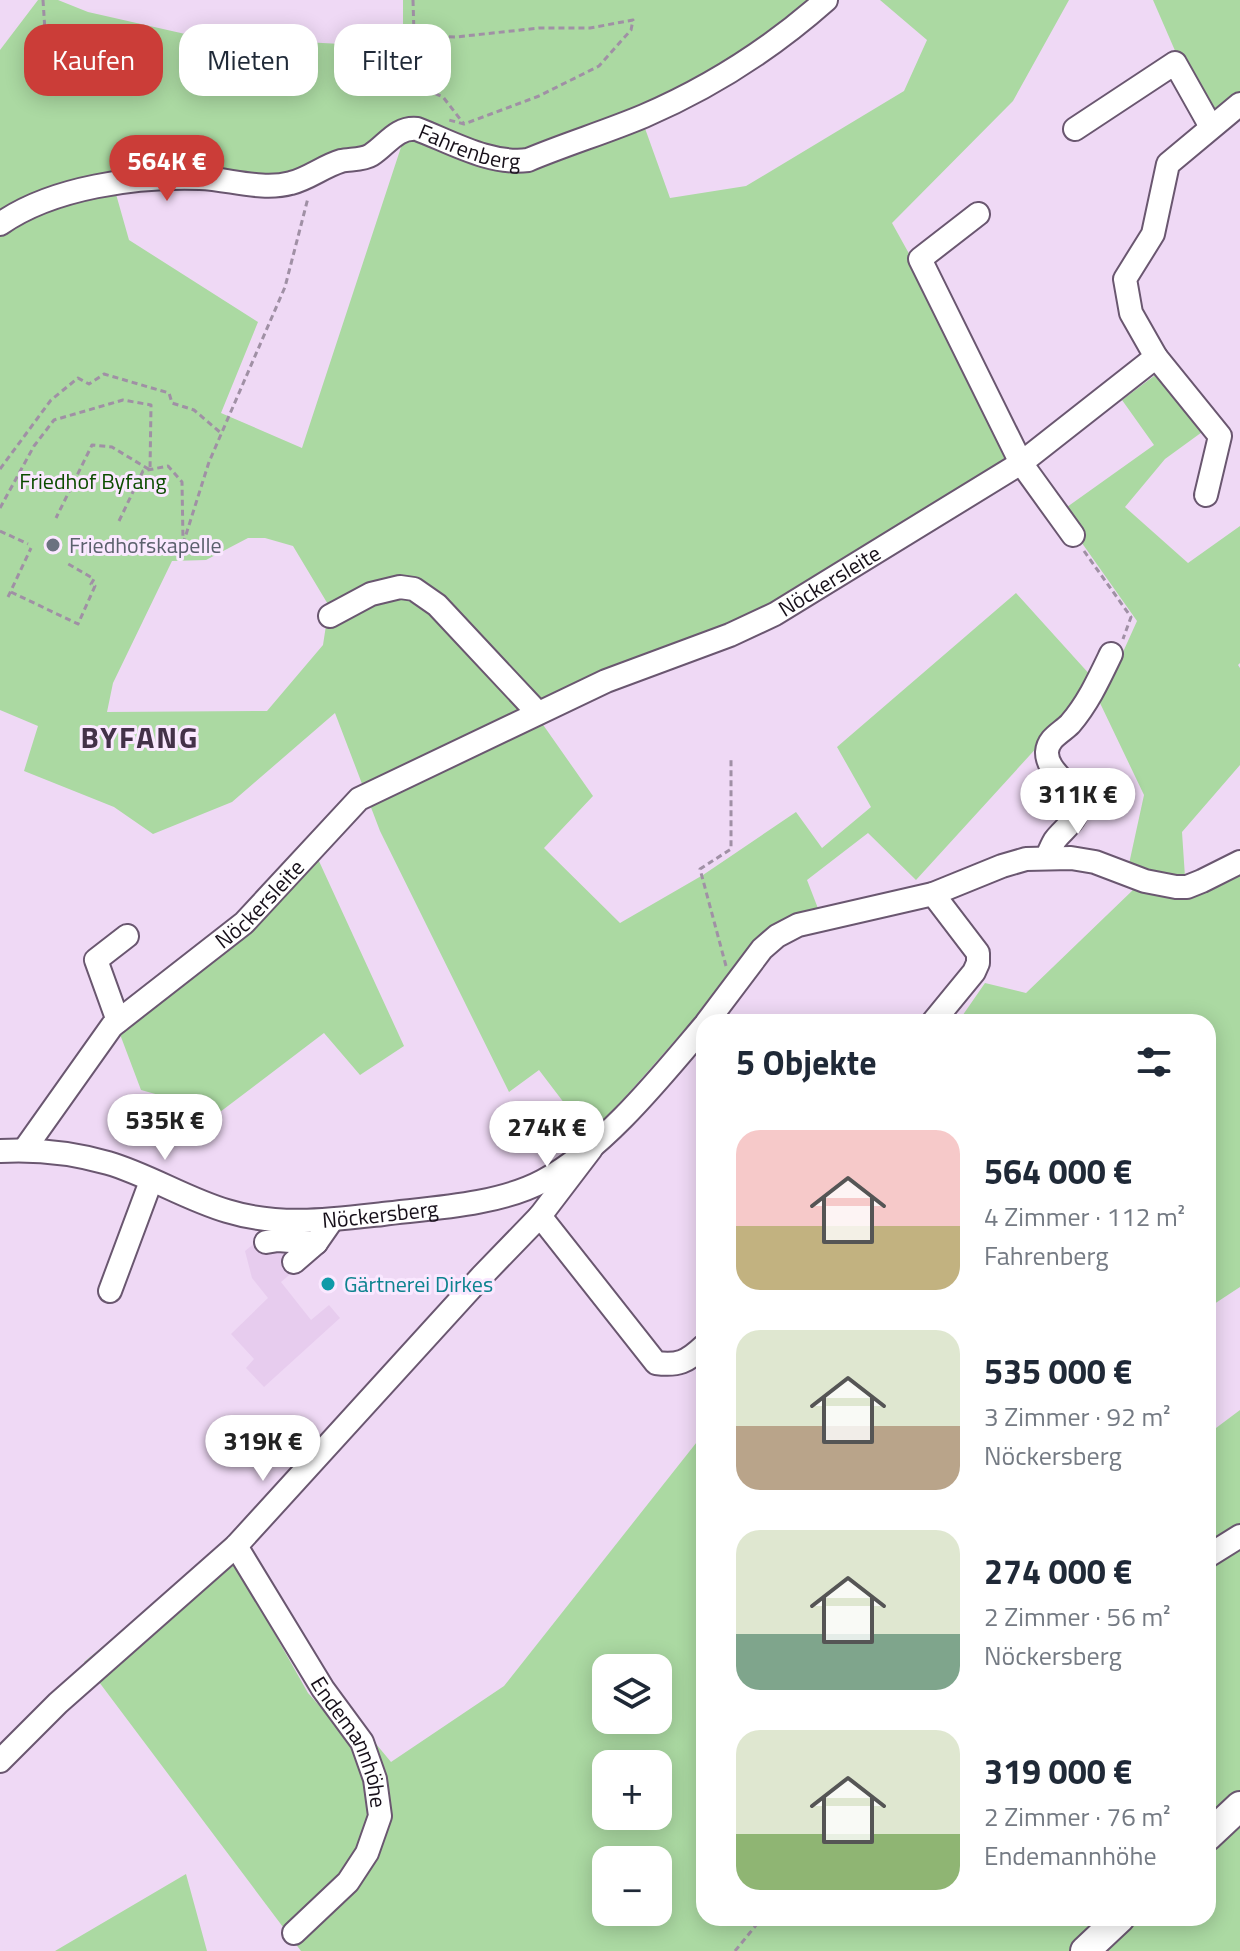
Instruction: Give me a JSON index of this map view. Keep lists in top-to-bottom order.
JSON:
{
  "streets": {
    "street": [
      "Fahrenberg",
      "Nöckersleite",
      "Nöckersberg",
      "Endemannhöhe"
    ]
  },
  "crossings": [
    ["Nöckersleite", "Nöckersberg"]
  ],
  "districts": ["BYFANG"],
  "parks": ["Friedhof Byfang"],
  "places": ["Friedhofskapelle", "Gärtnerei Dirkes"],
  "page": {
    "chip": ["Kaufen", "Mieten", "Filter"],
    "price": [
      "564K €",
      "311K €",
      "535K €",
      "274K €",
      "319K €"
    ],
    "heading": "5 Objekte",
    "list": [
      {
        "name": "564 000 €",
        "note": "4 Zimmer · 112 m² · Fahrenberg"
      },
      {
        "name": "535 000 €",
        "note": "3 Zimmer · 92 m² · Nöckersberg"
      },
      {
        "name": "274 000 €",
        "note": "2 Zimmer · 56 m² · Nöckersberg"
      },
      {
        "name": "319 000 €",
        "note": "2 Zimmer · 76 m² · Endemannhöhe"
      }
    ],
    "map_buttons": ["+", "−"]
  }
}
